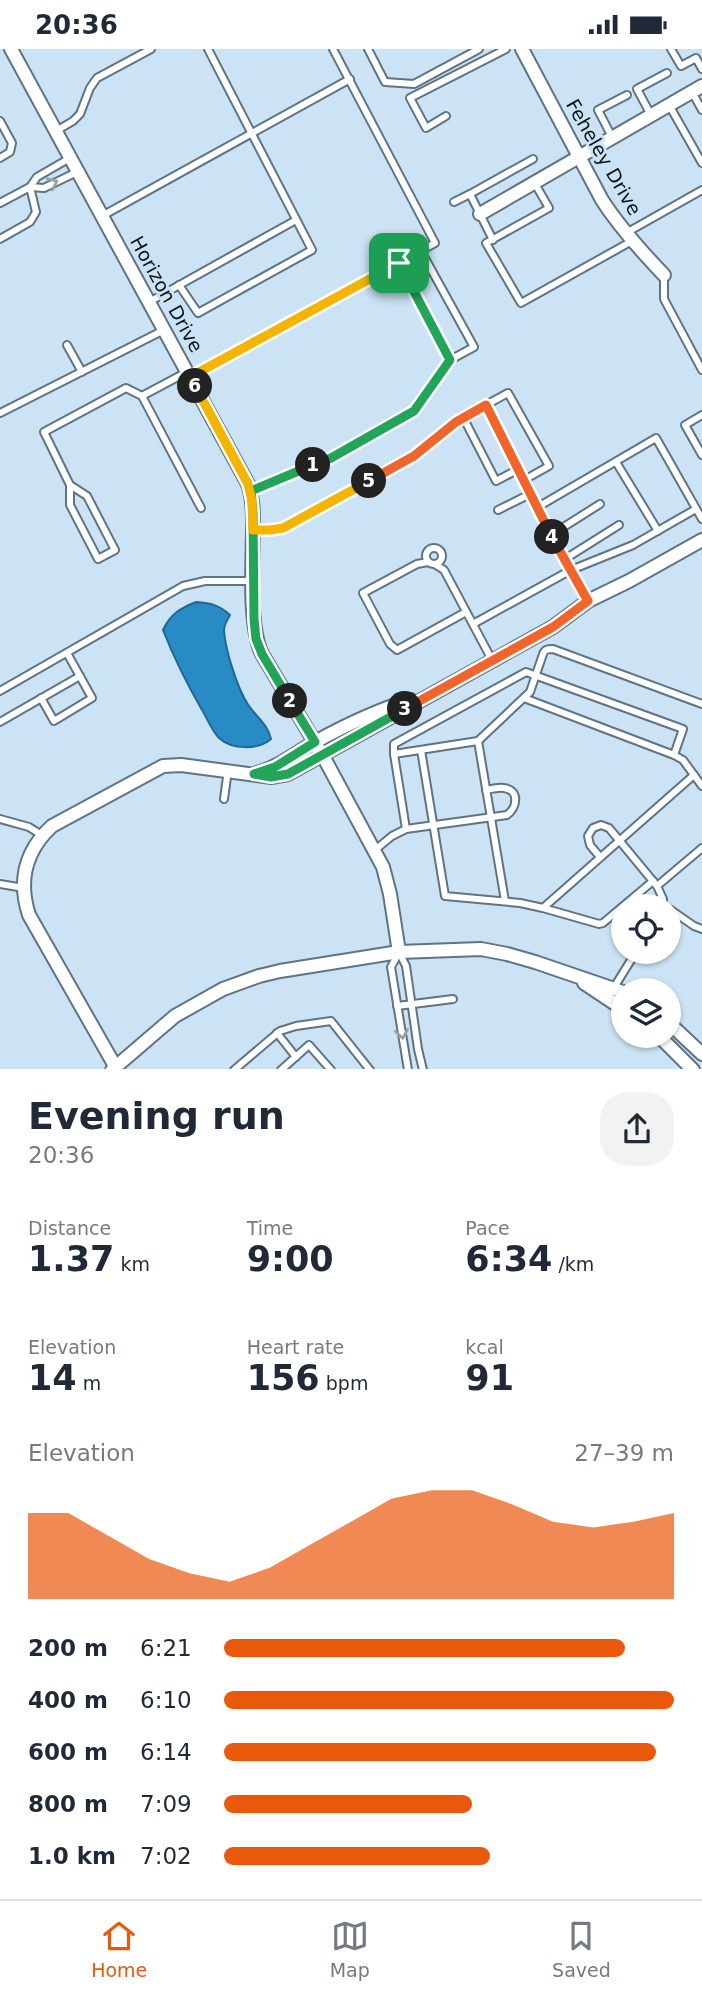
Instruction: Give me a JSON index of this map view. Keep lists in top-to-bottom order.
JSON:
{
  "streets": {
    "street": ["Feheley Drive", "Horizon Drive"]
  },
  "page": {
    "status": "20:36",
    "pins": [
      "6",
      "1",
      "5",
      "4",
      "2",
      "3"
    ],
    "heading": ["Evening run", "20:36"],
    "stats": [
      ["Distance", "1.37 km"],
      ["Time", "9:00"],
      ["Pace", "6:34 /km"],
      ["Elevation", "14 m"],
      ["Heart rate", "156 bpm"],
      ["kcal", "91"]
    ],
    "chart": ["Elevation", "27–39 m"],
    "list": [
      {
        "name": "200 m",
        "note": "6:21"
      },
      {
        "name": "400 m",
        "note": "6:10"
      },
      {
        "name": "600 m",
        "note": "6:14"
      },
      {
        "name": "800 m",
        "note": "7:09"
      },
      {
        "name": "1.0 km",
        "note": "7:02"
      }
    ],
    "tabs": ["Home", "Map", "Saved"]
  }
}
